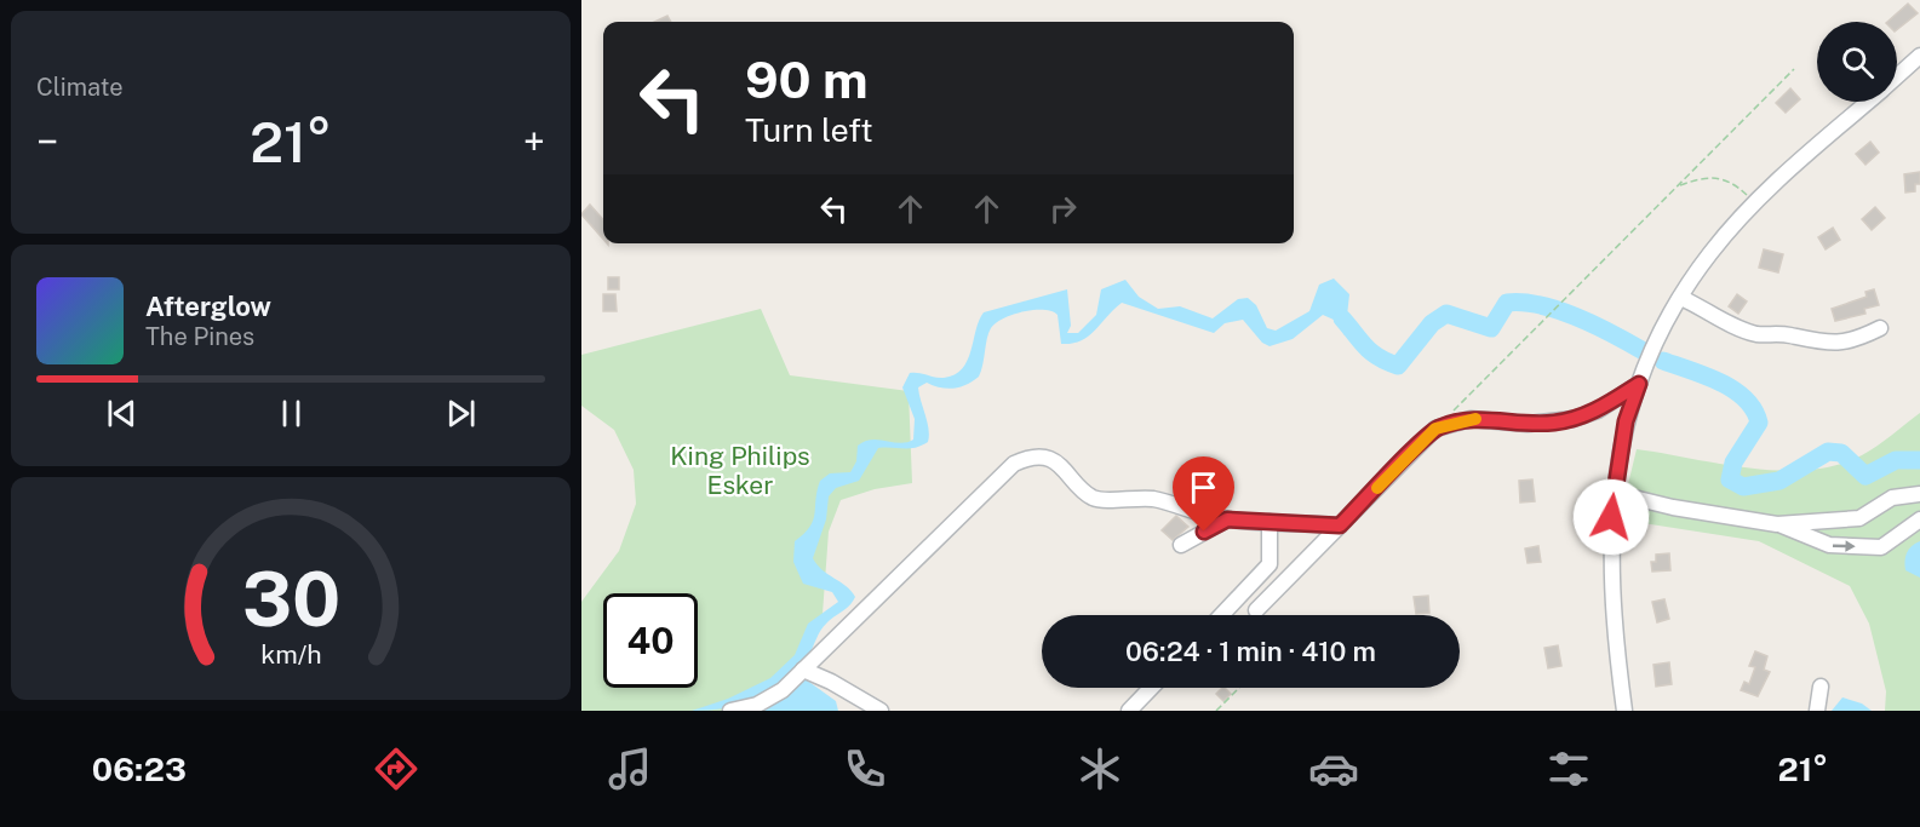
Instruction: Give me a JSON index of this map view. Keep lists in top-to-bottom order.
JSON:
{
  "parks": ["King Philips Esker"],
  "page": {
    "tile": "Climate",
    "turn": ["90 m", "Turn left"],
    "heat": ["−", "21°", "+"],
    "song": ["Afterglow", "The Pines"],
    "limit": "40",
    "trip": "06:24 · 1 min · 410 m",
    "tabs": ["06:23", "21°"],
    "gauge": ["30", "km/h"]
  }
}
